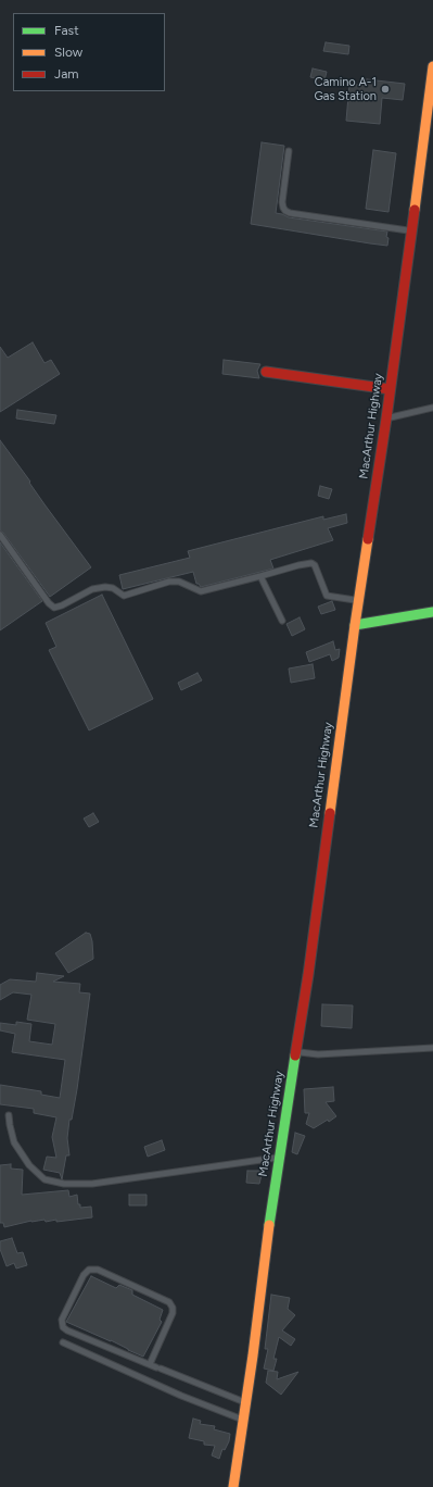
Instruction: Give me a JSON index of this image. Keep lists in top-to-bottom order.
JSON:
{
  "streets": {
    "main road": ["MacArthur Highway"]
  },
  "places": ["Camino A-1 Gas Station"],
  "legend": ["Fast", "Slow", "Jam"]
}
